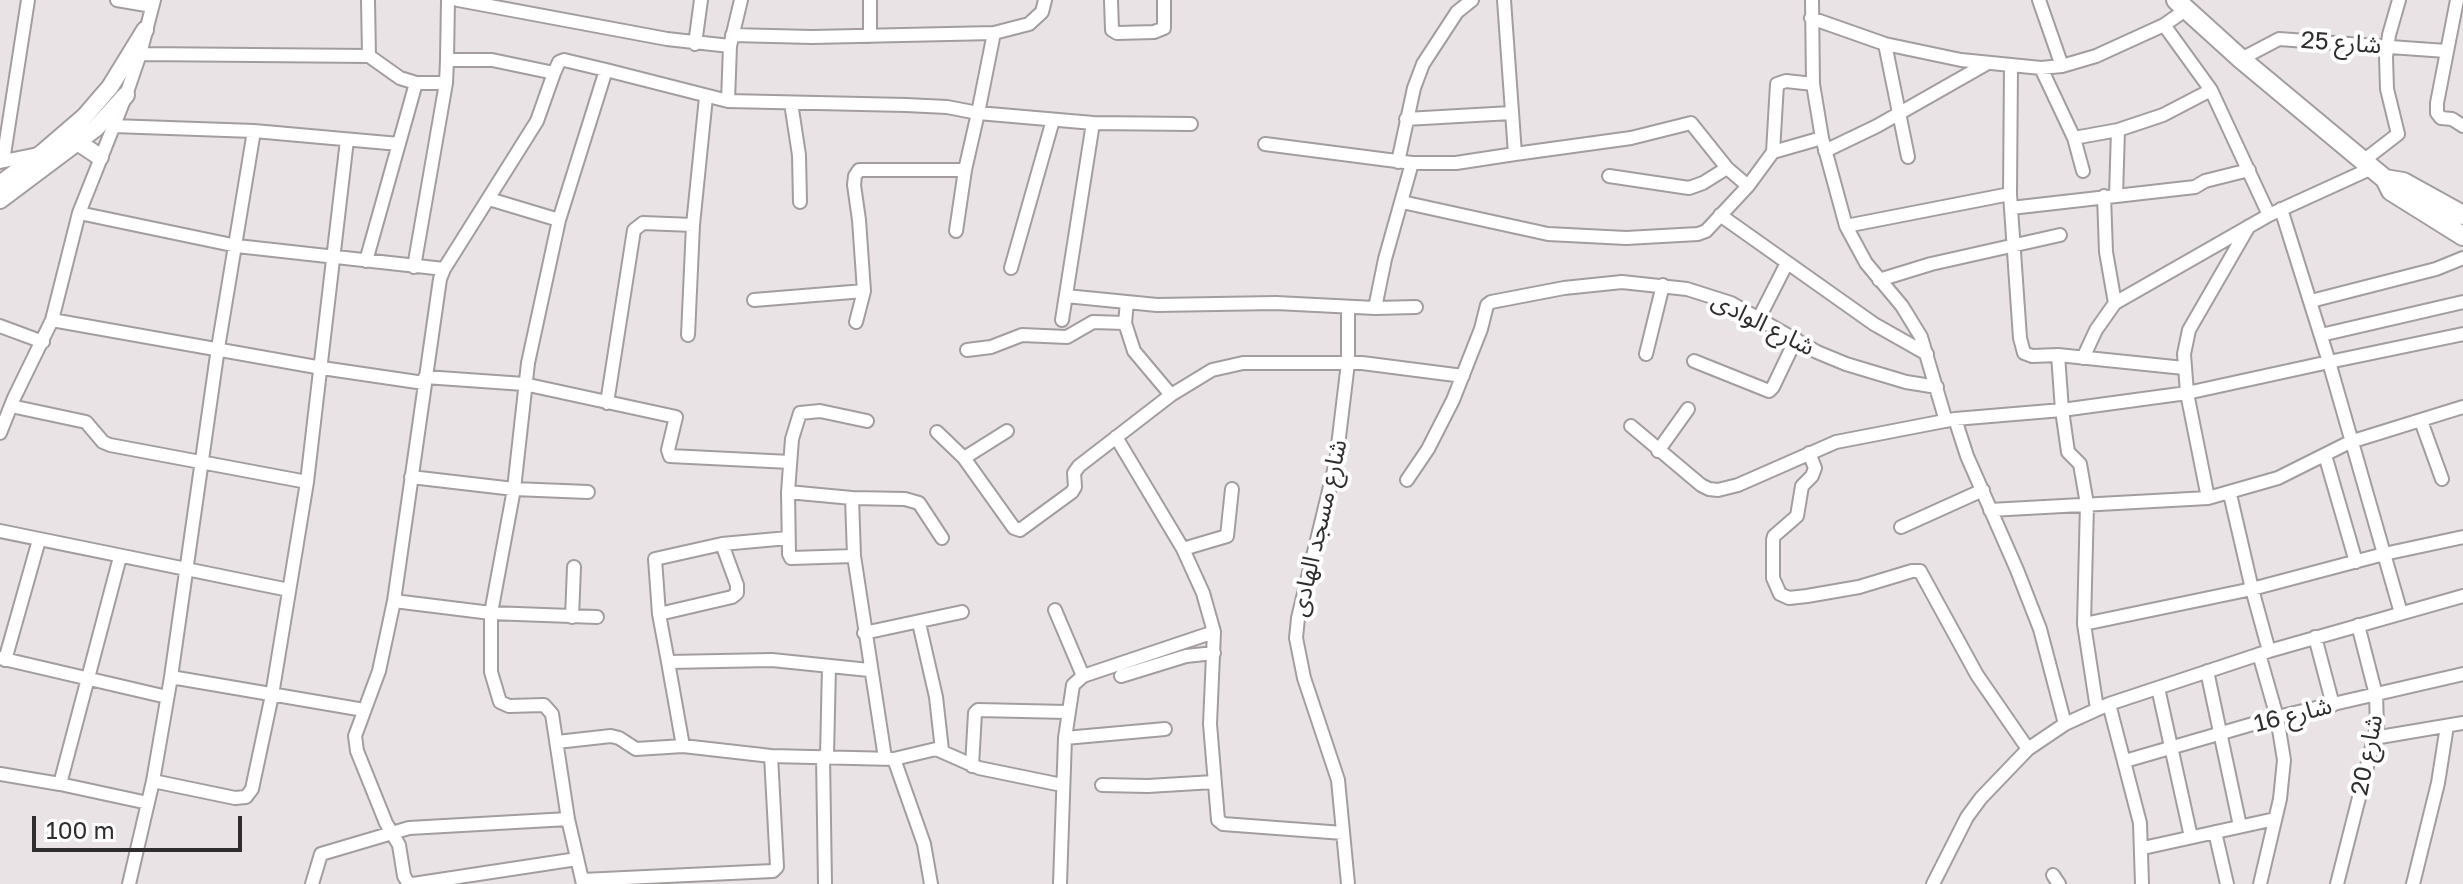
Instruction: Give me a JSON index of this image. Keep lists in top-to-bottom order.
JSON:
{
  "streets": {
    "street": [
      "شارع 25",
      "شارع الوادى",
      "شارع مسجد الهادى",
      "شارع 16",
      "شارع 20"
    ]
  },
  "crossings": [
    ["شارع 16", "شارع 20"]
  ],
  "scale_bar": "100 m"
}
